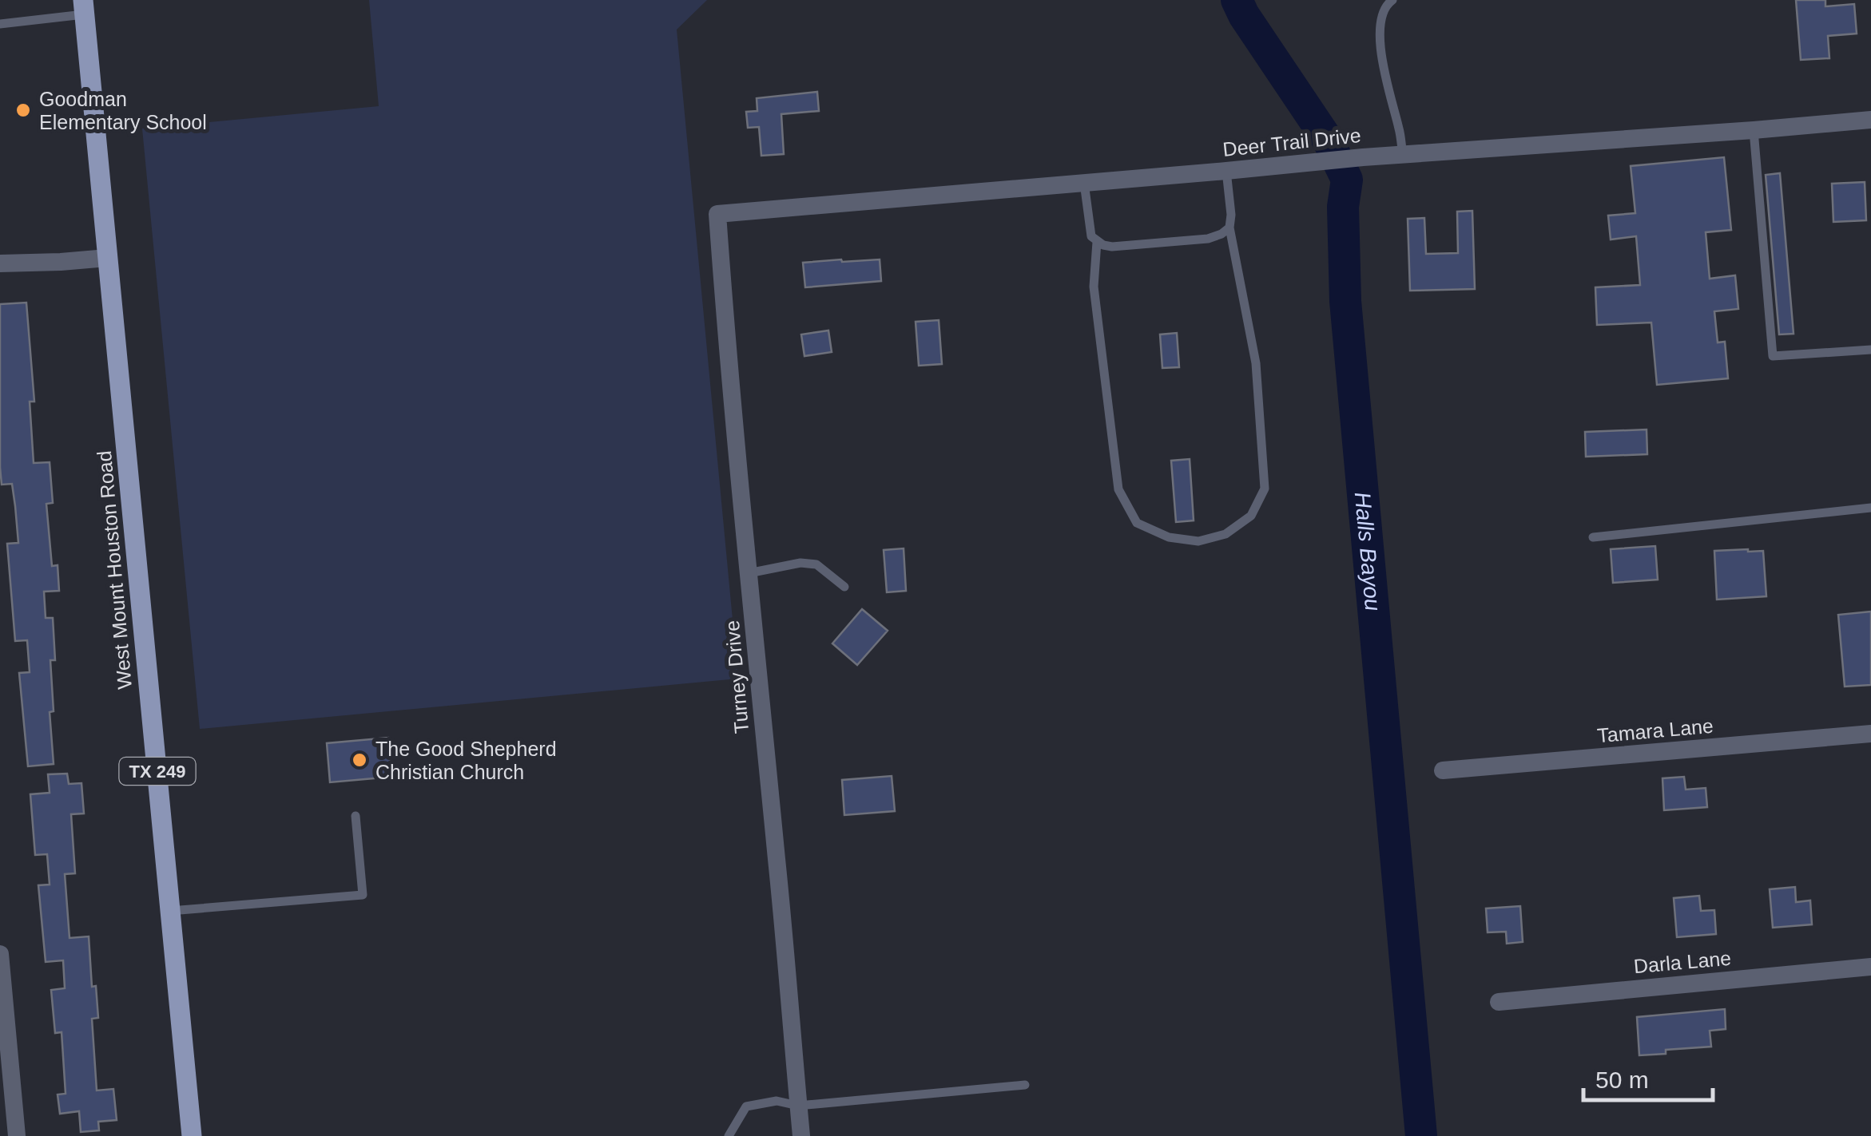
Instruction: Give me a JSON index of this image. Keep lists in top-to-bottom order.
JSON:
{
  "streets": {
    "main road": ["West Mount Houston Road", "TX 249"],
    "street": [
      "Deer Trail Drive",
      "Turney Drive",
      "Tamara Lane",
      "Darla Lane"
    ]
  },
  "crossings": [
    ["Deer Trail Drive", "Turney Drive"]
  ],
  "water": ["Halls Bayou"],
  "places": ["Goodman Elementary School", "The Good Shepherd Christian Church"],
  "scale_bar": "50 m"
}
